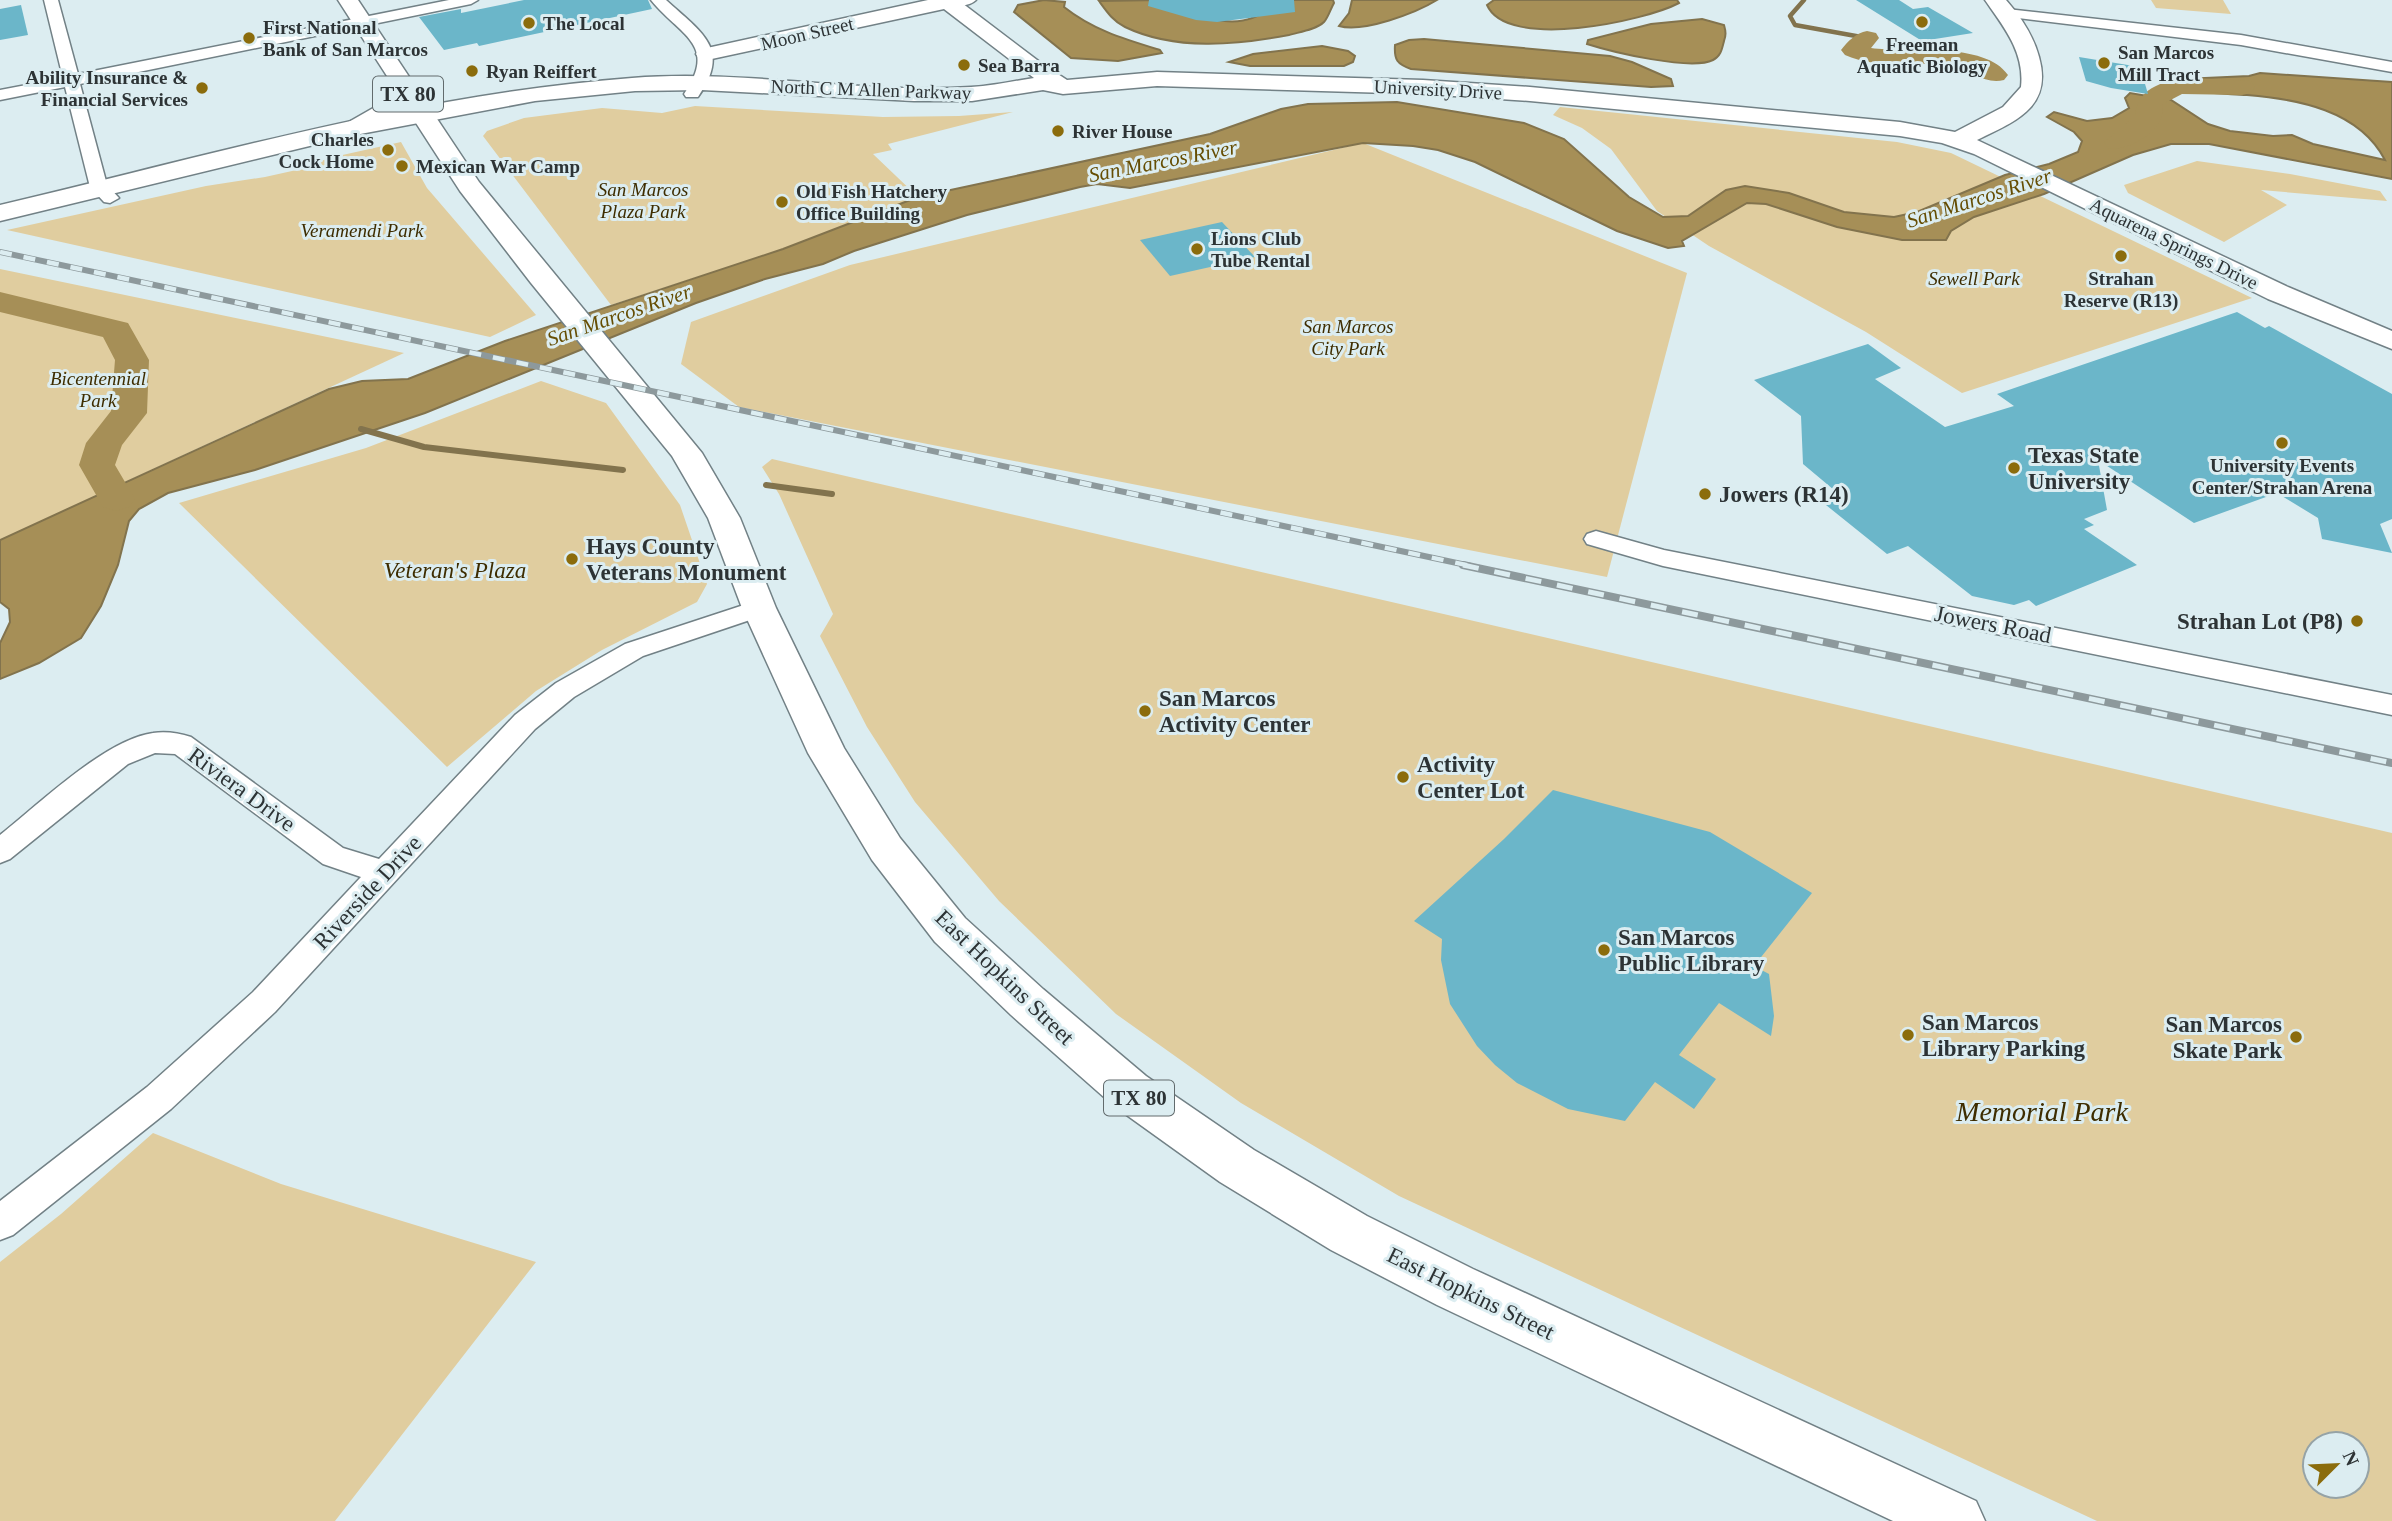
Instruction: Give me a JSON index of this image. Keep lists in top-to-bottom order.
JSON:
{
  "streets": {
    "main road": [
      "Moon Street",
      "North C M Allen Parkway",
      "University Drive",
      "TX 80",
      "Aquarena Springs Drive",
      "East Hopkins Street"
    ],
    "street": ["Jowers Road", "Riviera Drive", "Riverside Drive"]
  },
  "crossings": [
    ["North C M Allen Parkway", "University Drive"],
    ["North C M Allen Parkway", "East Hopkins Street"],
    ["University Drive", "Aquarena Springs Drive"],
    ["Riviera Drive", "Riverside Drive"],
    ["Riverside Drive", "East Hopkins Street"]
  ],
  "water": ["San Marcos River"],
  "parks": [
    "San Marcos Plaza Park",
    "Veramendi Park",
    "Sewell Park",
    "San Marcos City Park",
    "Bicentennial Park",
    "Veteran's Plaza",
    "Memorial Park"
  ],
  "places": [
    "Freeman Aquatic Biology",
    "The Local",
    "First National Bank of San Marcos",
    "San Marcos Mill Tract",
    "Sea Barra",
    "Ryan Reiffert",
    "Ability Insurance & Financial Services",
    "River House",
    "Charles Cock Home",
    "Mexican War Camp",
    "Old Fish Hatchery Office Building",
    "Lions Club Tube Rental",
    "Strahan Reserve (R13)",
    "University Events Center/Strahan Arena",
    "Texas State University",
    "Jowers (R14)",
    "Hays County Veterans Monument",
    "Strahan Lot (P8)",
    "San Marcos Activity Center",
    "Activity Center Lot",
    "San Marcos Public Library",
    "San Marcos Library Parking",
    "San Marcos Skate Park"
  ],
  "north": "top right"
}
